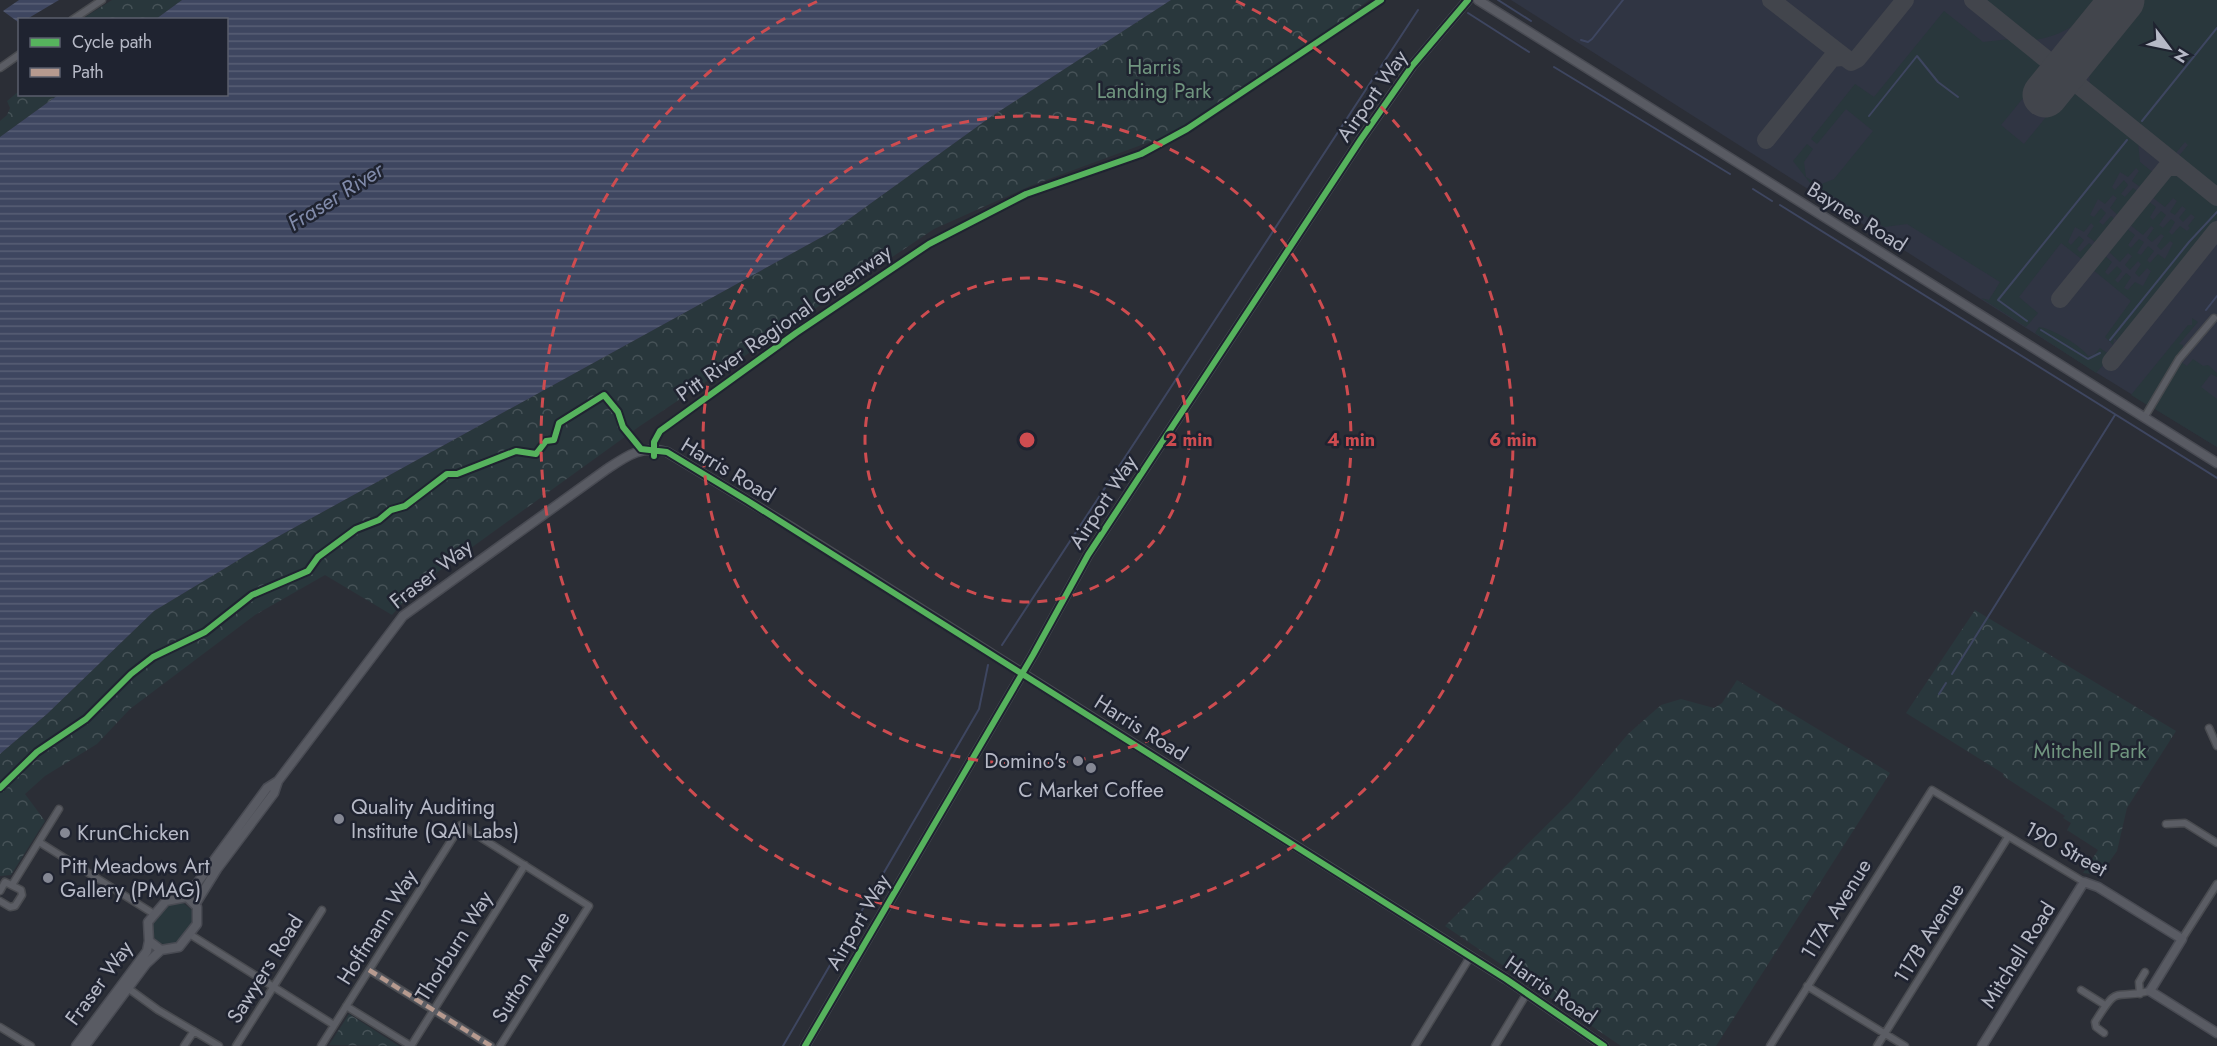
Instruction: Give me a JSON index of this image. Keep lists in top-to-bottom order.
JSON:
{
  "streets": {
    "street": [
      "Airport Way",
      "Baynes Road",
      "Harris Road",
      "Fraser Way",
      "190 Street",
      "117A Avenue",
      "Hoffmann Way",
      "117B Avenue",
      "Thorburn Way",
      "Mitchell Road",
      "Sutton Avenue",
      "Sawyers Road"
    ],
    "cycle path": ["Pitt River Regional Greenway"]
  },
  "crossings": [
    ["Airport Way", "Harris Road"],
    ["Harris Road", "Fraser Way"],
    ["190 Street", "117A Avenue"],
    ["190 Street", "117B Avenue"],
    ["190 Street", "Mitchell Road"],
    ["Hoffmann Way", "Thorburn Way"],
    ["Hoffmann Way", "Sutton Avenue"],
    ["Thorburn Way", "Sutton Avenue"]
  ],
  "water": ["Fraser River"],
  "parks": ["Harris Landing Park", "Mitchell Park"],
  "places": [
    "Domino's",
    "C Market Coffee",
    "Quality Auditing Institute (QAI Labs)",
    "KrunChicken",
    "Pitt Meadows Art Gallery (PMAG)"
  ],
  "legend": ["Cycle path", "Path"],
  "north": "bottom right",
  "rings": ["2 min", "4 min", "6 min"]
}
